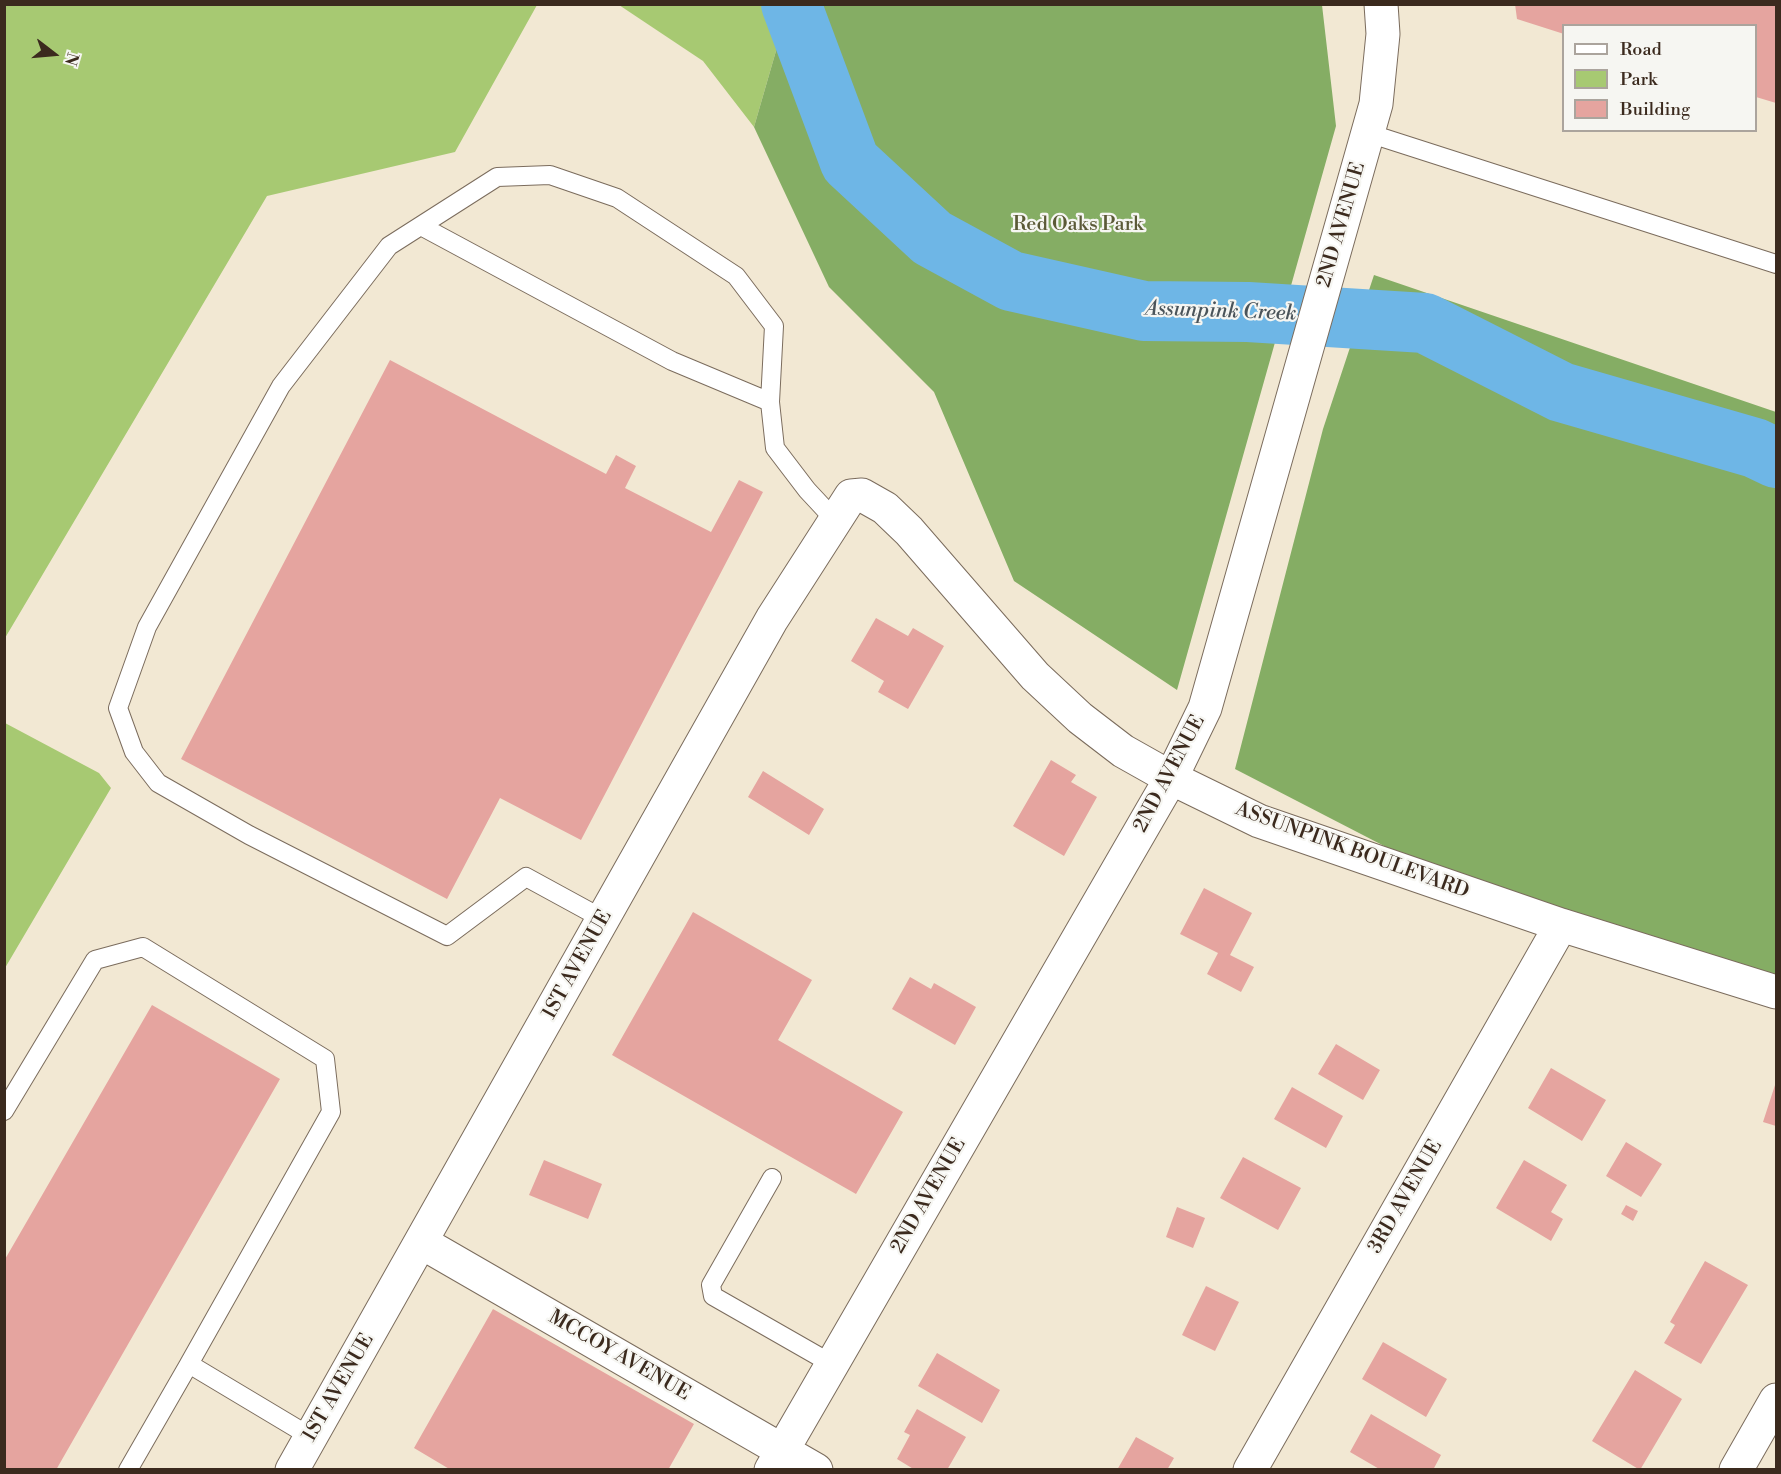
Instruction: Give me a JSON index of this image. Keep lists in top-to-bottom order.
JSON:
{
  "streets": {
    "street": [
      "2ND AVENUE",
      "ASSUNPINK BOULEVARD",
      "1ST AVENUE",
      "3RD AVENUE",
      "MCCOY AVENUE"
    ]
  },
  "crossings": [
    ["2ND AVENUE", "ASSUNPINK BOULEVARD"],
    ["2ND AVENUE", "MCCOY AVENUE"],
    ["ASSUNPINK BOULEVARD", "1ST AVENUE"],
    ["ASSUNPINK BOULEVARD", "3RD AVENUE"],
    ["1ST AVENUE", "MCCOY AVENUE"]
  ],
  "water": ["Assunpink Creek"],
  "parks": ["Red Oaks Park"],
  "legend": ["Road", "Park", "Building"],
  "north": "right"
}
